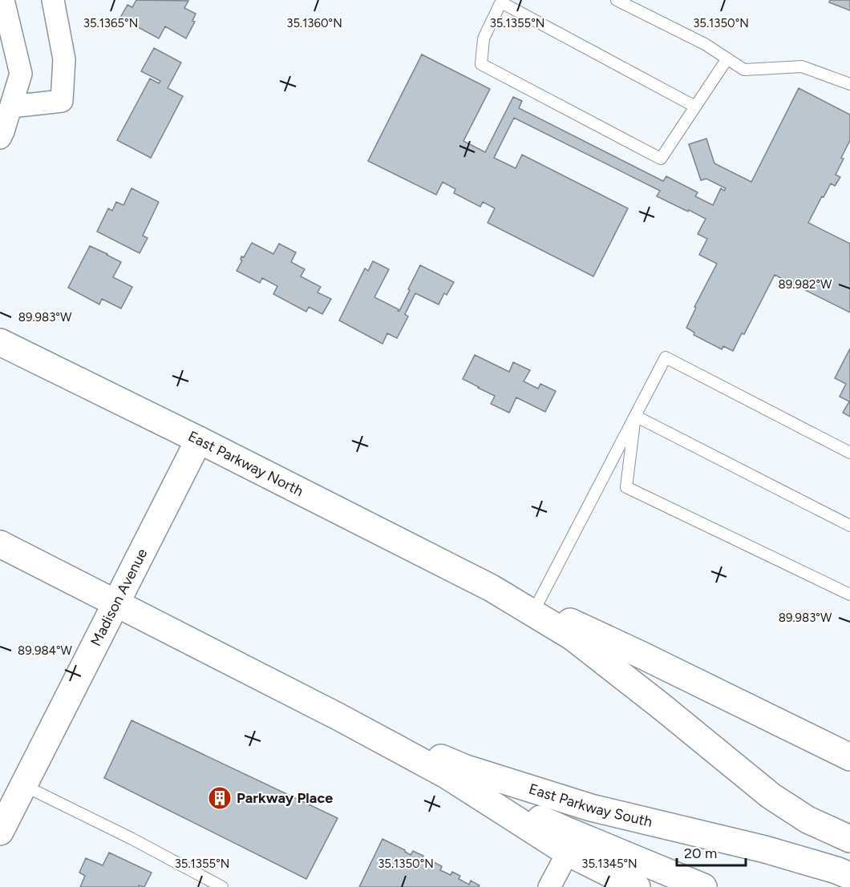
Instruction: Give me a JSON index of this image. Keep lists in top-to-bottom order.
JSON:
{
  "streets": {
    "main road": ["East Parkway North", "Madison Avenue", "East Parkway South"]
  },
  "crossings": [
    ["East Parkway North", "Madison Avenue"]
  ],
  "places": {
    "building": ["Parkway Place"]
  },
  "scale_bar": "20 m",
  "coordinates": [
    "35.1365°N",
    "35.1360°N",
    "35.1355°N",
    "35.1350°N",
    "89.982°W",
    "89.983°W",
    "89.984°W",
    "35.1345°N"
  ]
}
